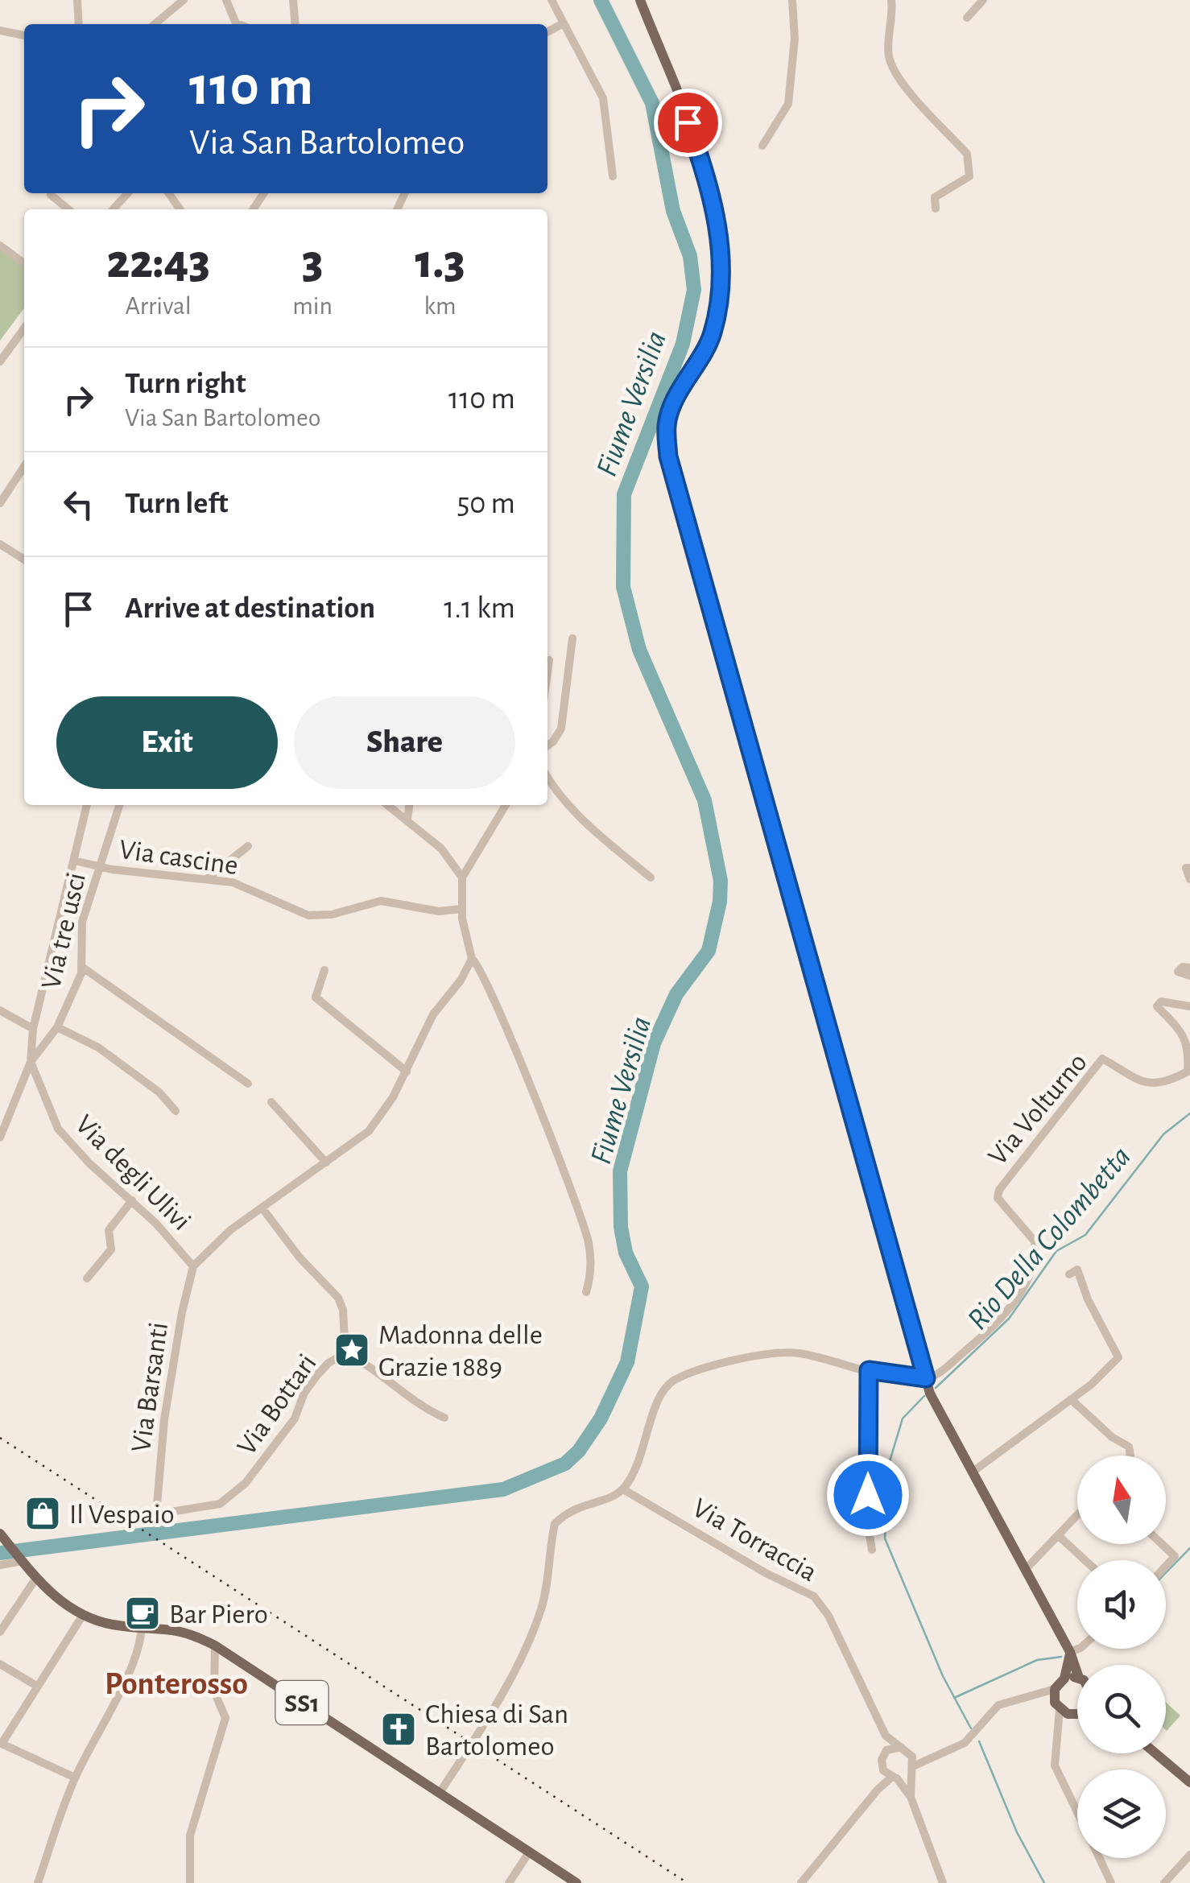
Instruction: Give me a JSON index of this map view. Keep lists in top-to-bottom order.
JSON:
{
  "streets": {
    "main road": ["SS1"],
    "street": [
      "Via cascine",
      "Via tre usci",
      "Via Volturno",
      "Via degli Ulivi",
      "Via Barsanti",
      "Via Bottari",
      "Via Torraccia"
    ]
  },
  "crossings": [
    ["Via cascine", "Via tre usci"],
    ["Via tre usci", "Via degli Ulivi"],
    ["Via degli Ulivi", "Via Barsanti"],
    ["Via Barsanti", "Via Bottari"]
  ],
  "districts": ["Ponterosso"],
  "water": ["Fiume Versilia", "Rio Della Colombetta"],
  "places": {
    "place": ["Madonna delle Grazie 1889"],
    "shop": ["Il Vespaio"],
    "cafe": ["Bar Piero"],
    "church": ["Chiesa di San Bartolomeo"]
  },
  "north": "top",
  "page": {
    "turn": ["110 m", "Via San Bartolomeo"],
    "eta": [
      "22:43",
      "Arrival",
      "3",
      "min",
      "1.3",
      "km"
    ],
    "list": [
      {
        "name": "Turn right",
        "note": "Via San Bartolomeo",
        "value": "110 m"
      },
      {
        "name": "Turn left",
        "value": "50 m"
      },
      {
        "name": "Arrive at destination",
        "value": "1.1 km"
      }
    ],
    "buttons": ["Exit", "Share"]
  }
}
